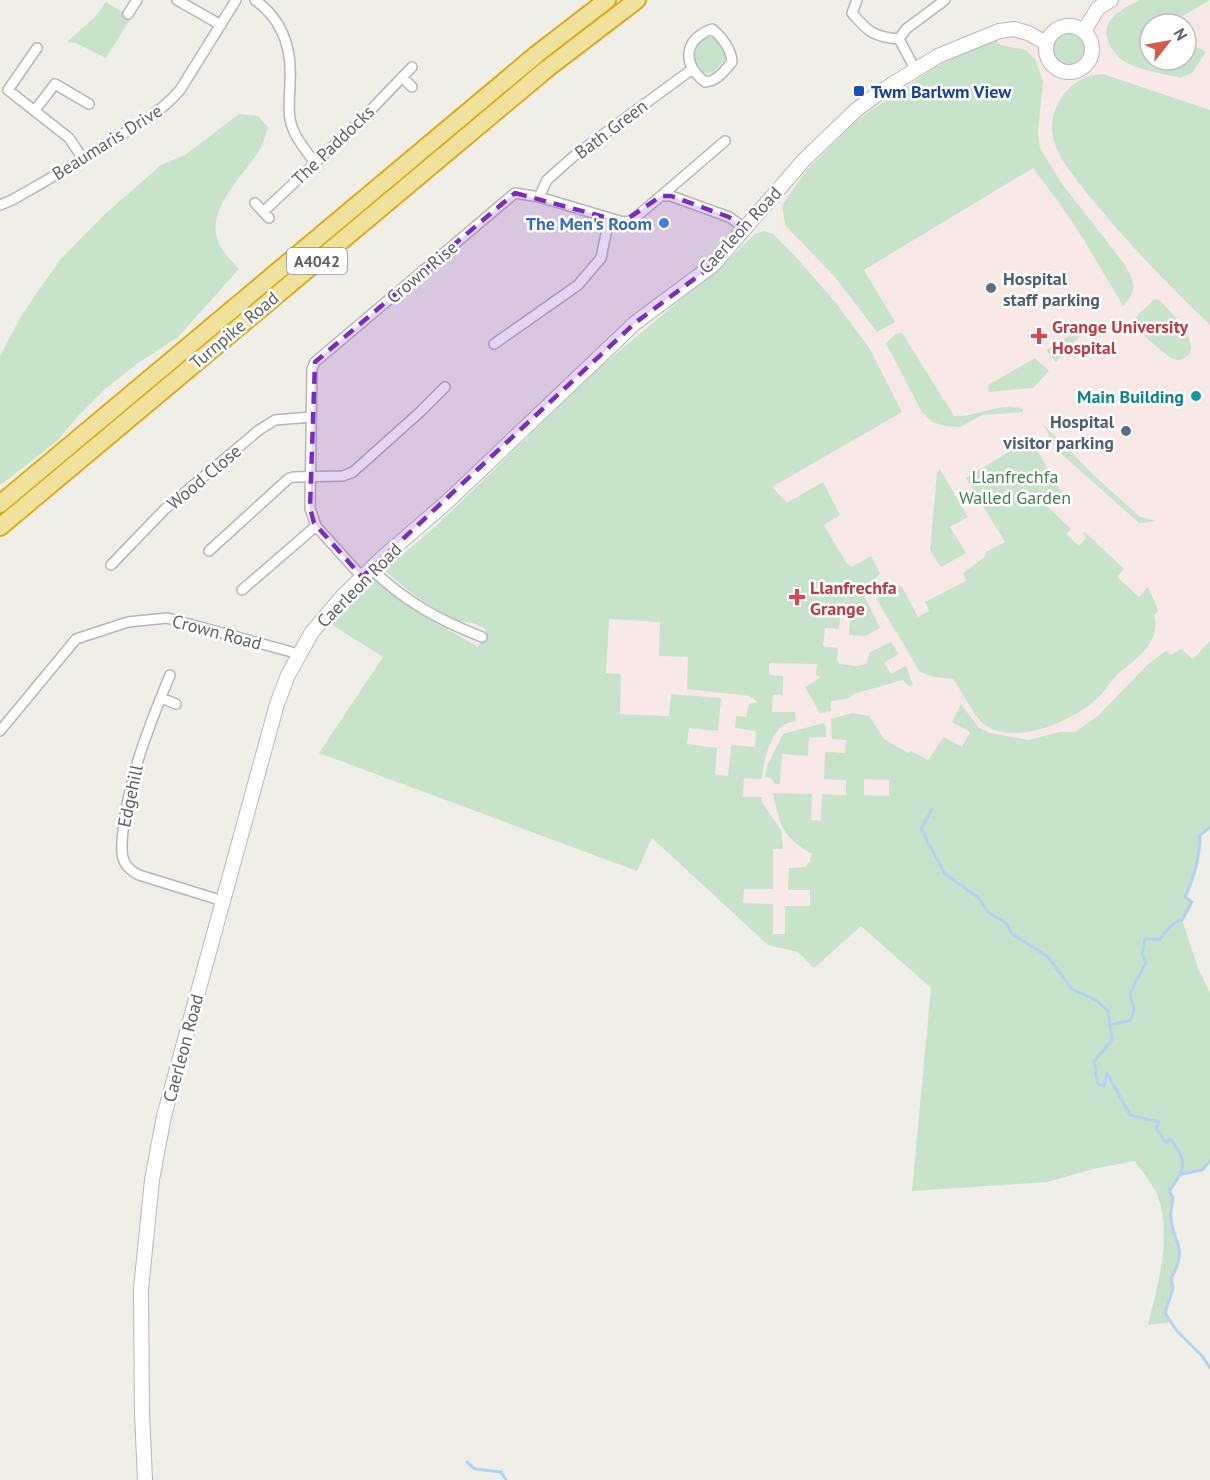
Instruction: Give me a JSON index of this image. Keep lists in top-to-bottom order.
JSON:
{
  "streets": {
    "highway": ["A4042", "Turnpike Road"],
    "main road": ["Caerleon Road"],
    "street": [
      "Bath Green",
      "Beaumaris Drive",
      "The Paddocks",
      "Crown Rise",
      "Wood Close",
      "Crown Road",
      "Edgehill"
    ]
  },
  "crossings": [
    ["Bath Green", "Crown Rise"],
    ["Caerleon Road", "Crown Rise"],
    ["Caerleon Road", "Crown Road"],
    ["Caerleon Road", "Edgehill"],
    ["Crown Rise", "Wood Close"]
  ],
  "parks": ["Llanfrechfa Walled Garden"],
  "places": {
    "transit": ["Twm Barlwm View"],
    "other": [
      "The Men's Room",
      "Hospital staff parking",
      "Main Building",
      "Hospital visitor parking"
    ],
    "health": ["Grange University Hospital", "Llanfrechfa Grange"]
  },
  "north": "top right"
}
